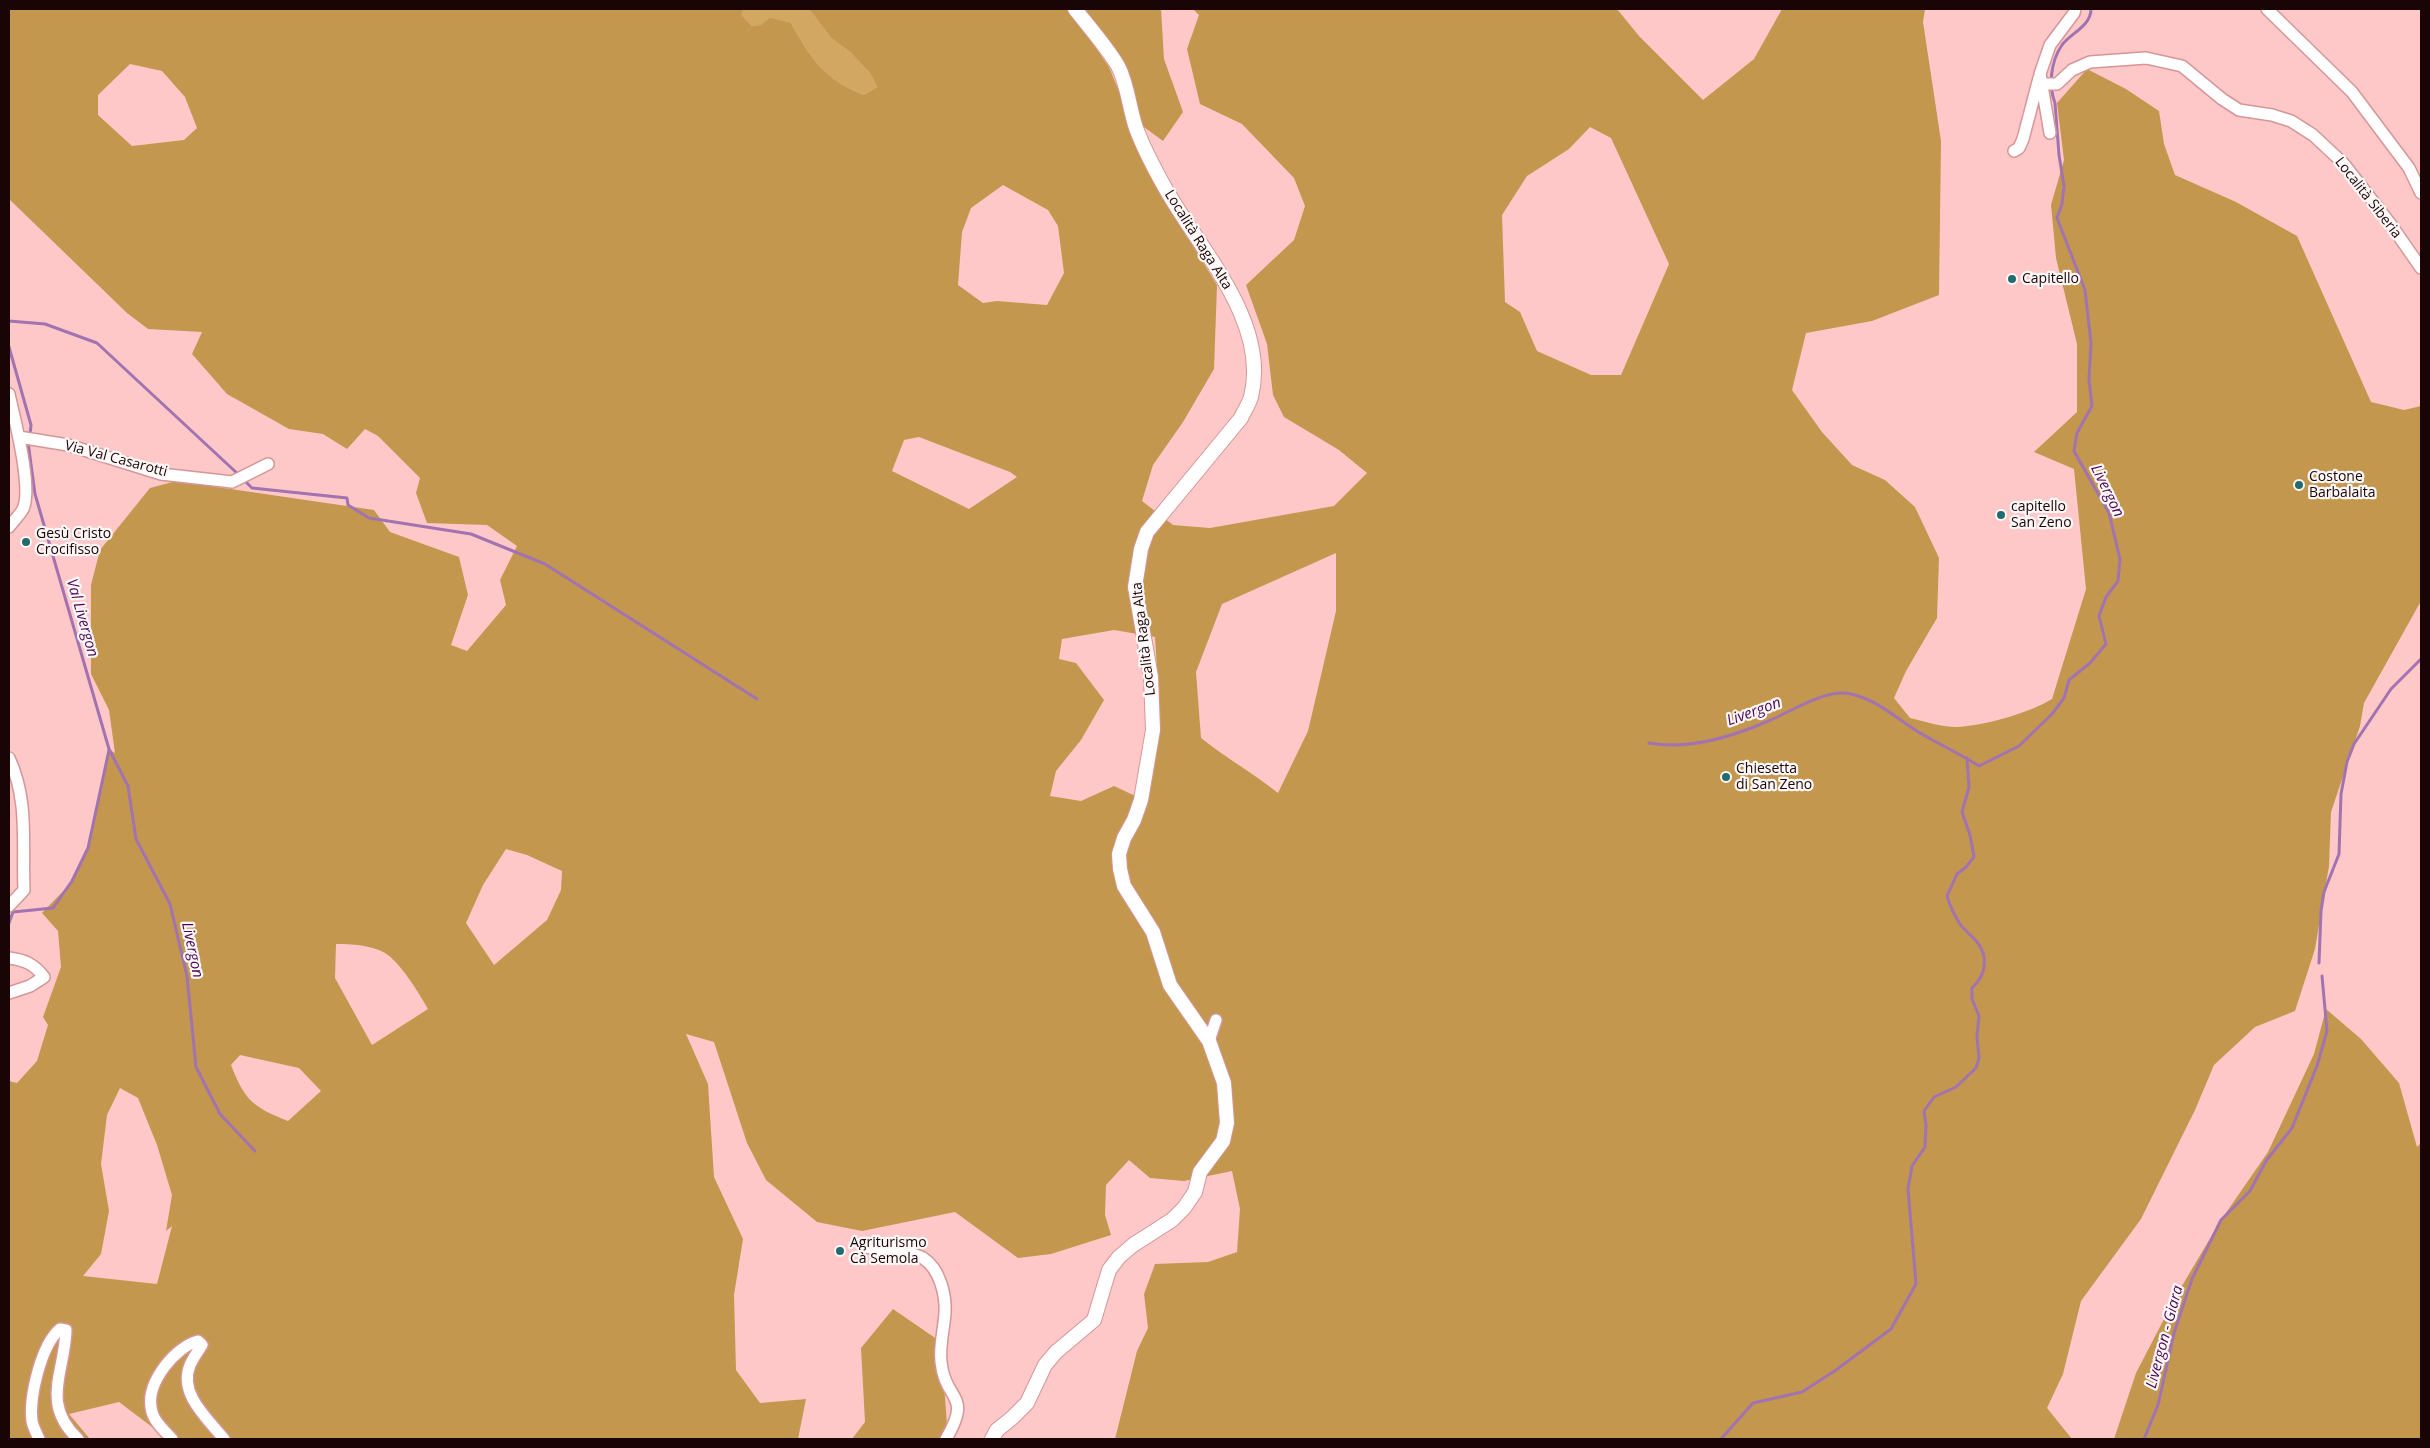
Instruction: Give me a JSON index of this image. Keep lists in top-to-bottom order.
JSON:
{
  "streets": {
    "street": ["Località Siberia", "Località Raga Alta", "Via Val Casarotti"]
  },
  "water": ["Livergon", "Val Livergon", "Livergon - Giara"],
  "places": [
    "Capitello",
    "Costone Barbalaita",
    "capitello San Zeno",
    "Gesù Cristo Crocifisso",
    "Chiesetta di San Zeno",
    "Agriturismo Cà Semola"
  ]
}
